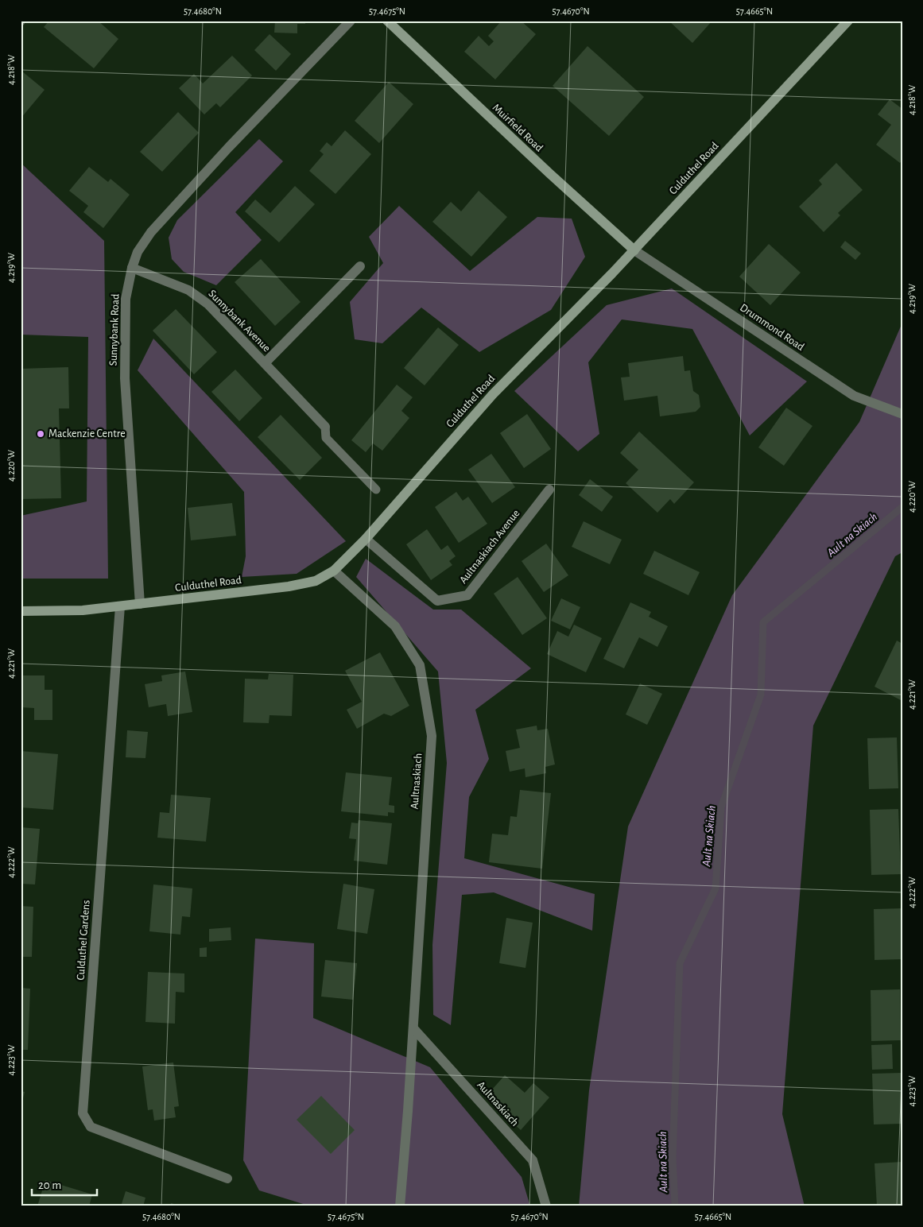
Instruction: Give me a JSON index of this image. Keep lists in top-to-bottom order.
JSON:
{
  "streets": {
    "main road": ["Muirfield Road", "Culduthel Road"],
    "street": [
      "Sunnybank Avenue",
      "Drummond Road",
      "Sunnybank Road",
      "Aultnaskiach Avenue",
      "Aultnaskiach",
      "Culduthel Gardens"
    ]
  },
  "crossings": [
    ["Muirfield Road", "Culduthel Road"],
    ["Muirfield Road", "Drummond Road"],
    ["Culduthel Road", "Drummond Road"],
    ["Culduthel Road", "Sunnybank Road"],
    ["Culduthel Road", "Aultnaskiach Avenue"],
    ["Culduthel Road", "Aultnaskiach"],
    ["Culduthel Road", "Culduthel Gardens"],
    ["Sunnybank Avenue", "Sunnybank Road"]
  ],
  "water": ["Ault na Skiach"],
  "places": ["Mackenzie Centre"],
  "scale_bar": "20 m",
  "coordinates": [
    "57.4680°N",
    "57.4675°N",
    "57.4670°N",
    "57.4665°N",
    "4.218°W",
    "4.219°W",
    "4.220°W",
    "4.221°W",
    "4.222°W",
    "4.223°W"
  ]
}
